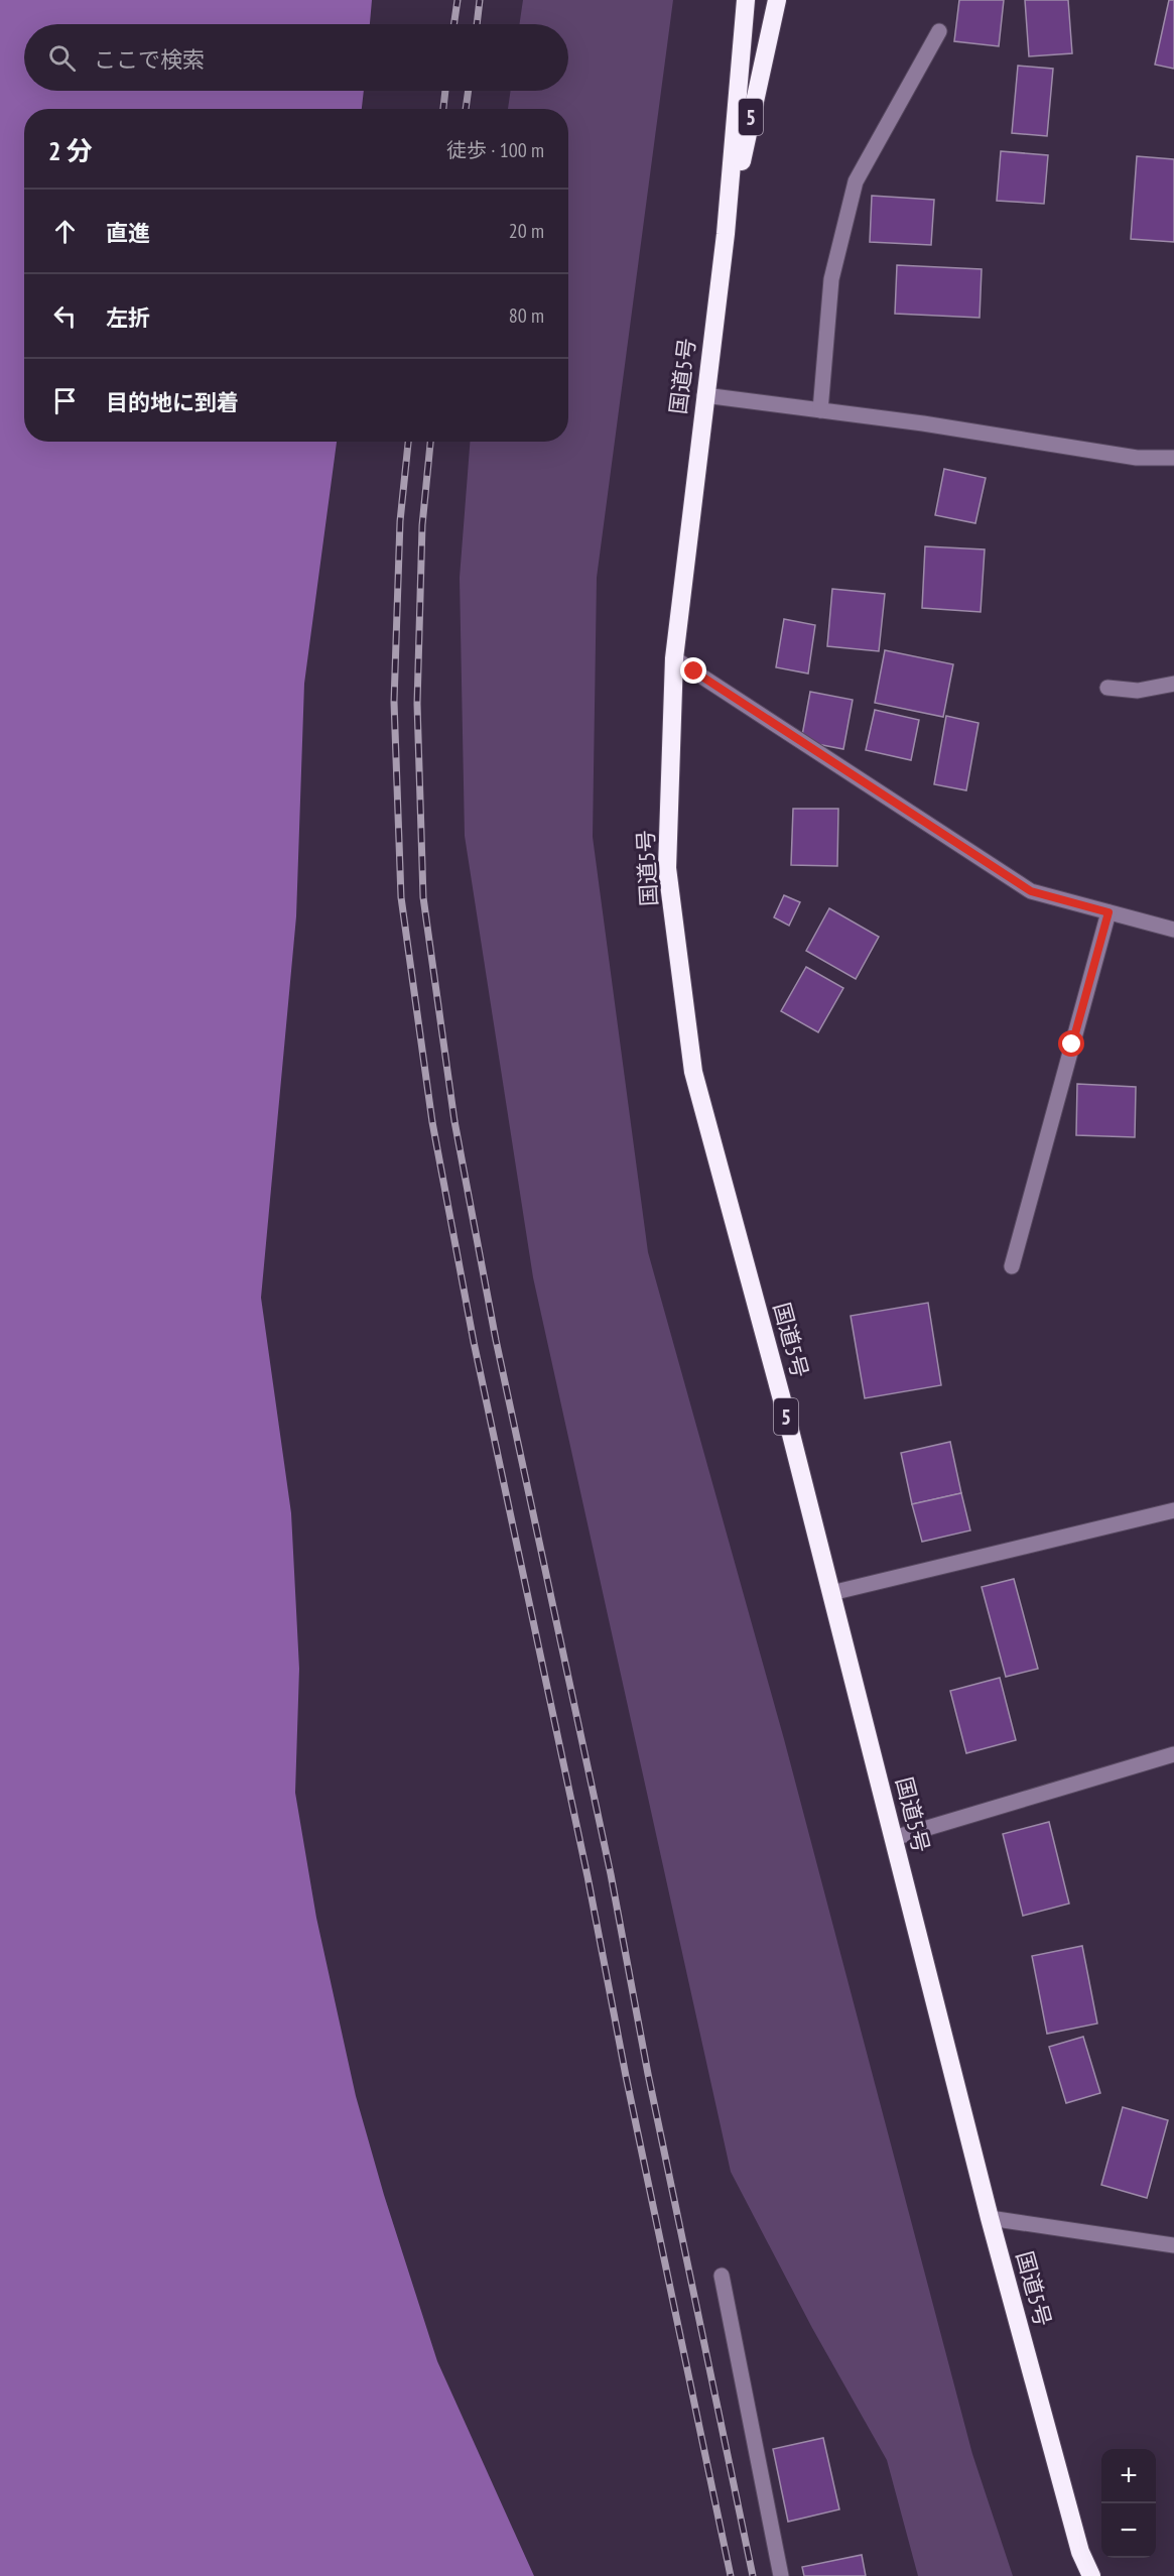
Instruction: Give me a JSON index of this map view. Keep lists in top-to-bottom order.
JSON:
{
  "streets": {
    "highway": ["5", "国道5号"]
  },
  "page": {
    "search": "ここで検索",
    "heading": ["2 分", "徒歩 · 100 m"],
    "list": [
      ["直進", "20 m"],
      ["左折", "80 m"],
      "目的地に到着"
    ],
    "map_buttons": ["+", "−"]
  }
}
